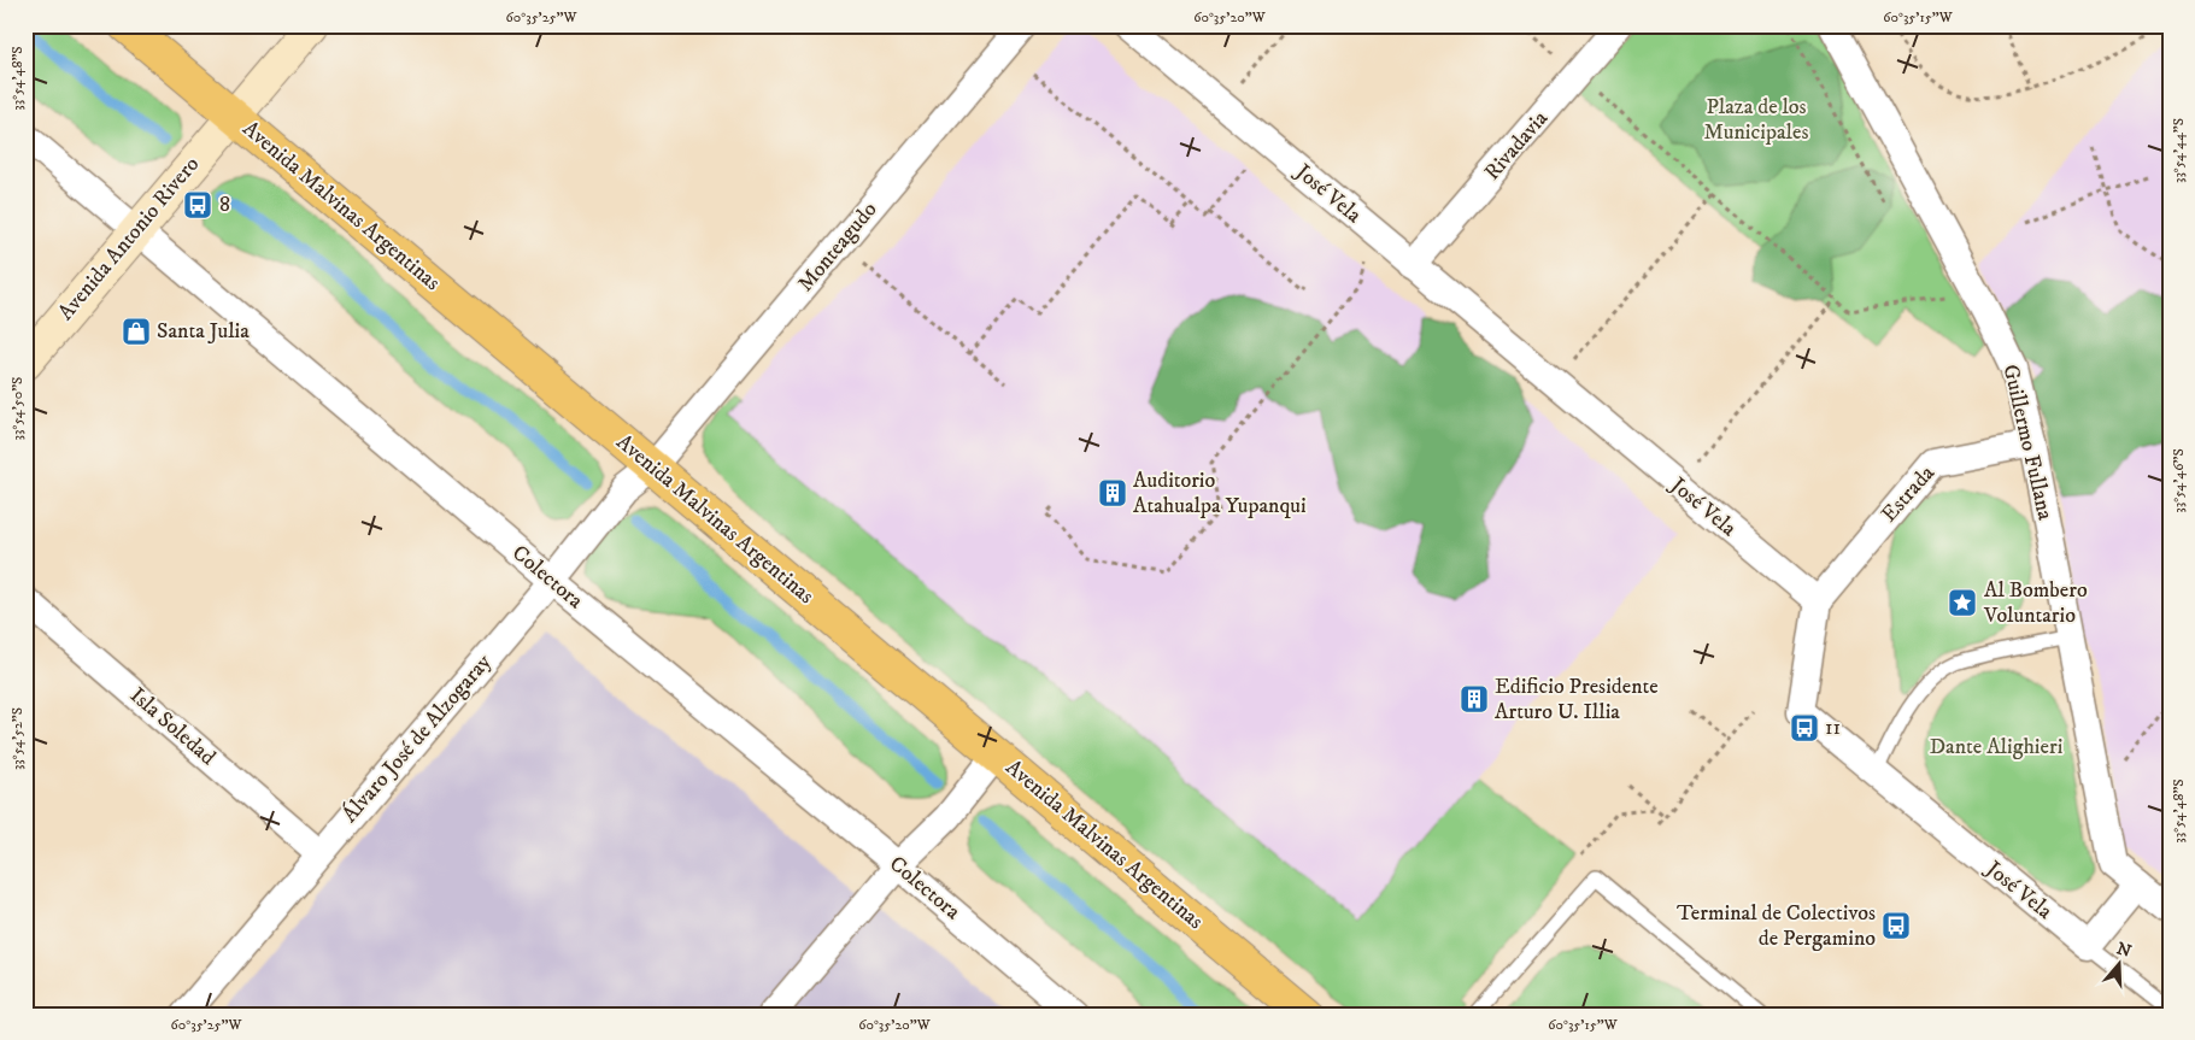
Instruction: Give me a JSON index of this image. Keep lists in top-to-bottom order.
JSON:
{
  "streets": {
    "main road": ["Avenida Malvinas Argentinas", "Avenida Antonio Rivero"],
    "street": [
      "Rivadavia",
      "José Vela",
      "Monteagudo",
      "Guillermo Fullana",
      "Estrada",
      "Colectora",
      "Isla Soledad",
      "Álvaro José de Alzogaray"
    ]
  },
  "crossings": [
    ["Rivadavia", "José Vela"],
    ["José Vela", "Estrada"],
    ["Avenida Malvinas Argentinas", "Avenida Antonio Rivero"],
    ["Avenida Malvinas Argentinas", "Monteagudo"],
    ["Avenida Malvinas Argentinas", "Álvaro José de Alzogaray"],
    ["Avenida Antonio Rivero", "Colectora"],
    ["Monteagudo", "Álvaro José de Alzogaray"],
    ["Guillermo Fullana", "Estrada"],
    ["Colectora", "Álvaro José de Alzogaray"],
    ["Isla Soledad", "Álvaro José de Alzogaray"]
  ],
  "parks": ["Plaza de los Municipales", "Dante Alighieri"],
  "places": {
    "bus stop": ["8", "11", "Terminal de Colectivos de Pergamino"],
    "shop": ["Santa Julia"],
    "building": ["Auditorio Atahualpa Yupanqui", "Edificio Presidente Arturo U. Illia"],
    "place": ["Al Bombero Voluntario"]
  },
  "north": "top",
  "coordinates": [
    "60°35'25\"W",
    "60°35'20\"W",
    "60°35'15\"W",
    "33°54'48\"S",
    "33°54'44\"S",
    "33°54'50\"S",
    "33°54'46\"S",
    "33°54'52\"S"
  ]
}
